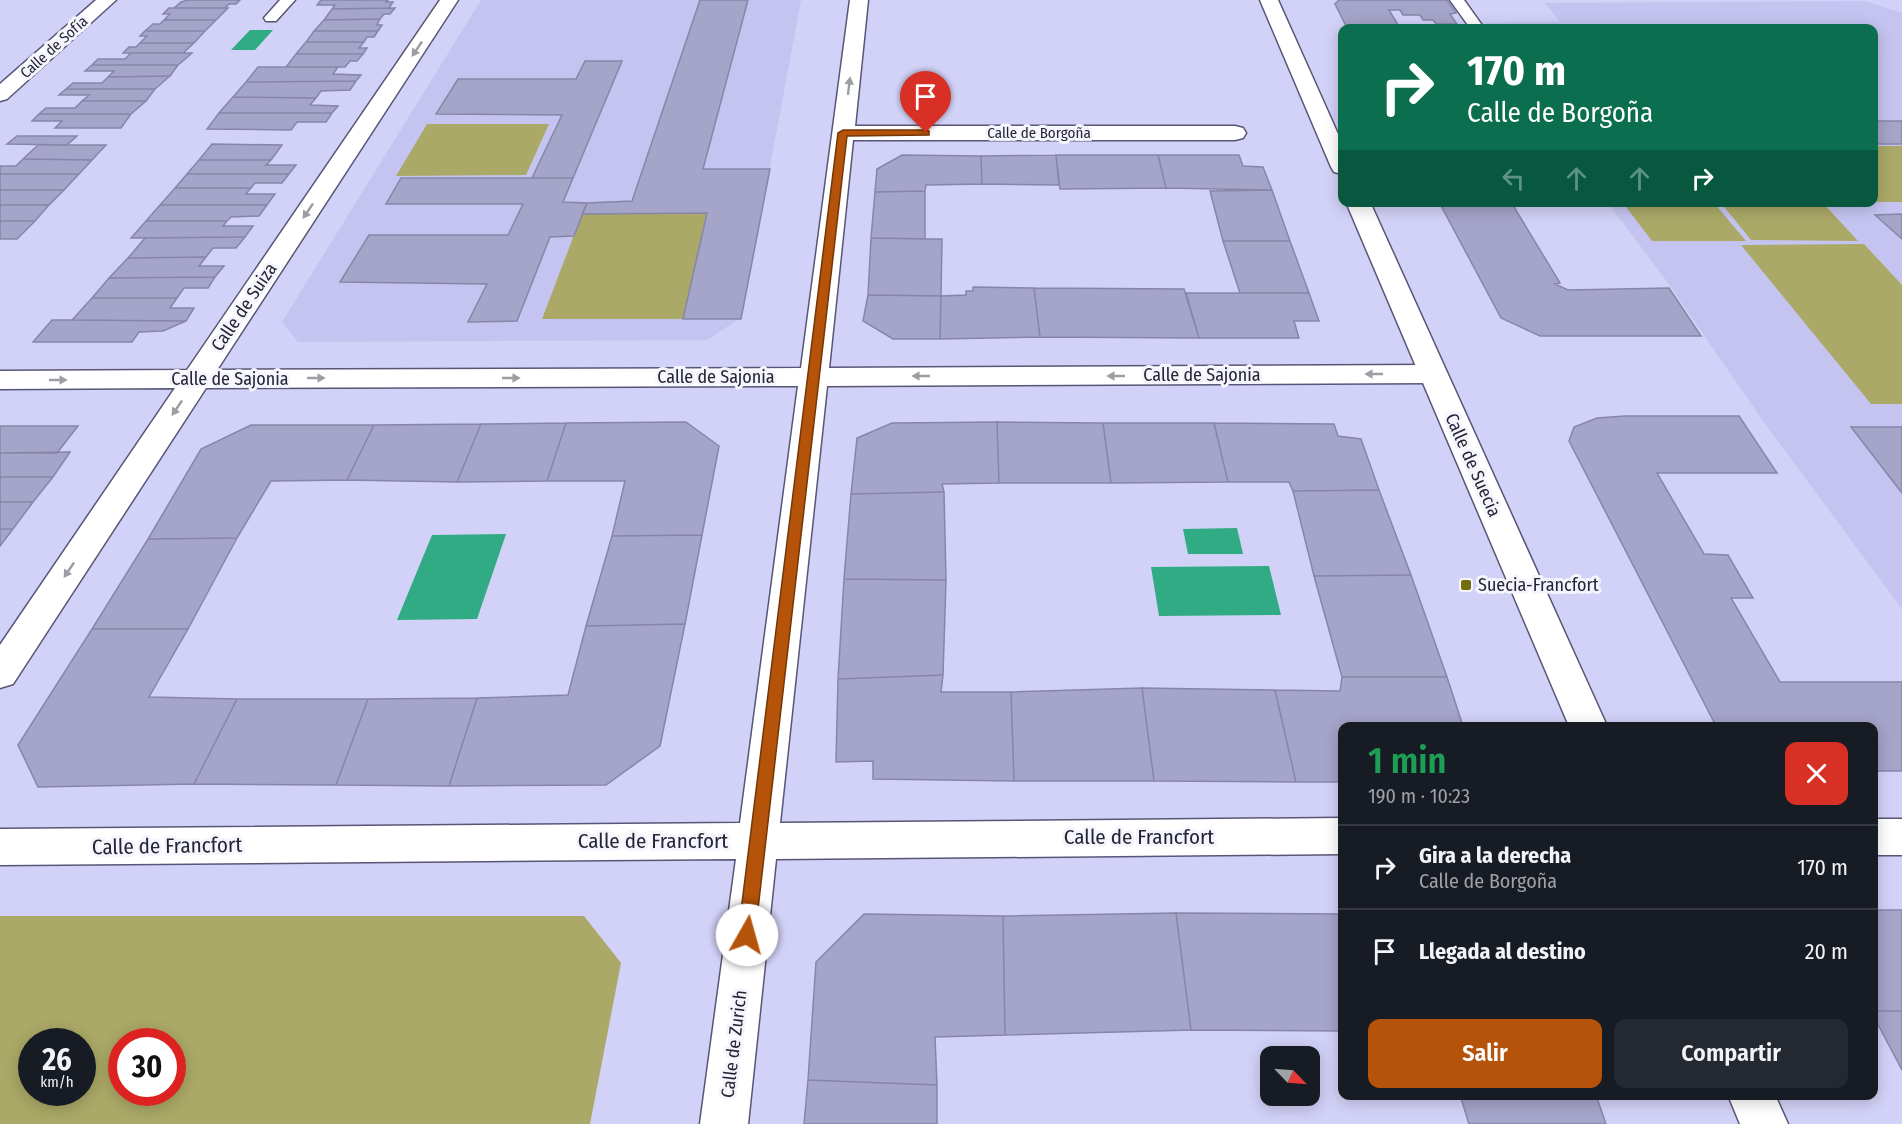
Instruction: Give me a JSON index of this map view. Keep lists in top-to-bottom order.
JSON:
{
  "streets": {
    "street": [
      "Calle de Sofía",
      "Calle de Borgoña",
      "Calle de Suiza",
      "Calle de Sajonia",
      "Calle de Suecia",
      "Calle de Francfort",
      "Calle de Zurich"
    ]
  },
  "crossings": [
    ["Calle de Borgoña", "Calle de Zurich"],
    ["Calle de Suiza", "Calle de Sajonia"],
    ["Calle de Sajonia", "Calle de Suecia"],
    ["Calle de Sajonia", "Calle de Zurich"],
    ["Calle de Francfort", "Calle de Zurich"]
  ],
  "one_way": ["Calle de Suiza"],
  "places": {
    "transit": ["Suecia-Francfort"]
  },
  "north": "bottom right",
  "page": {
    "turn": ["170 m", "Calle de Borgoña"],
    "heading": ["1 min", "190 m · 10:23"],
    "list": [
      {
        "name": "Gira a la derecha",
        "note": "Calle de Borgoña",
        "value": "170 m"
      },
      {
        "name": "Llegada al destino",
        "value": "20 m"
      }
    ],
    "buttons": ["Salir", "Compartir"],
    "speed": "26 km/h",
    "limit": "30"
  }
}
